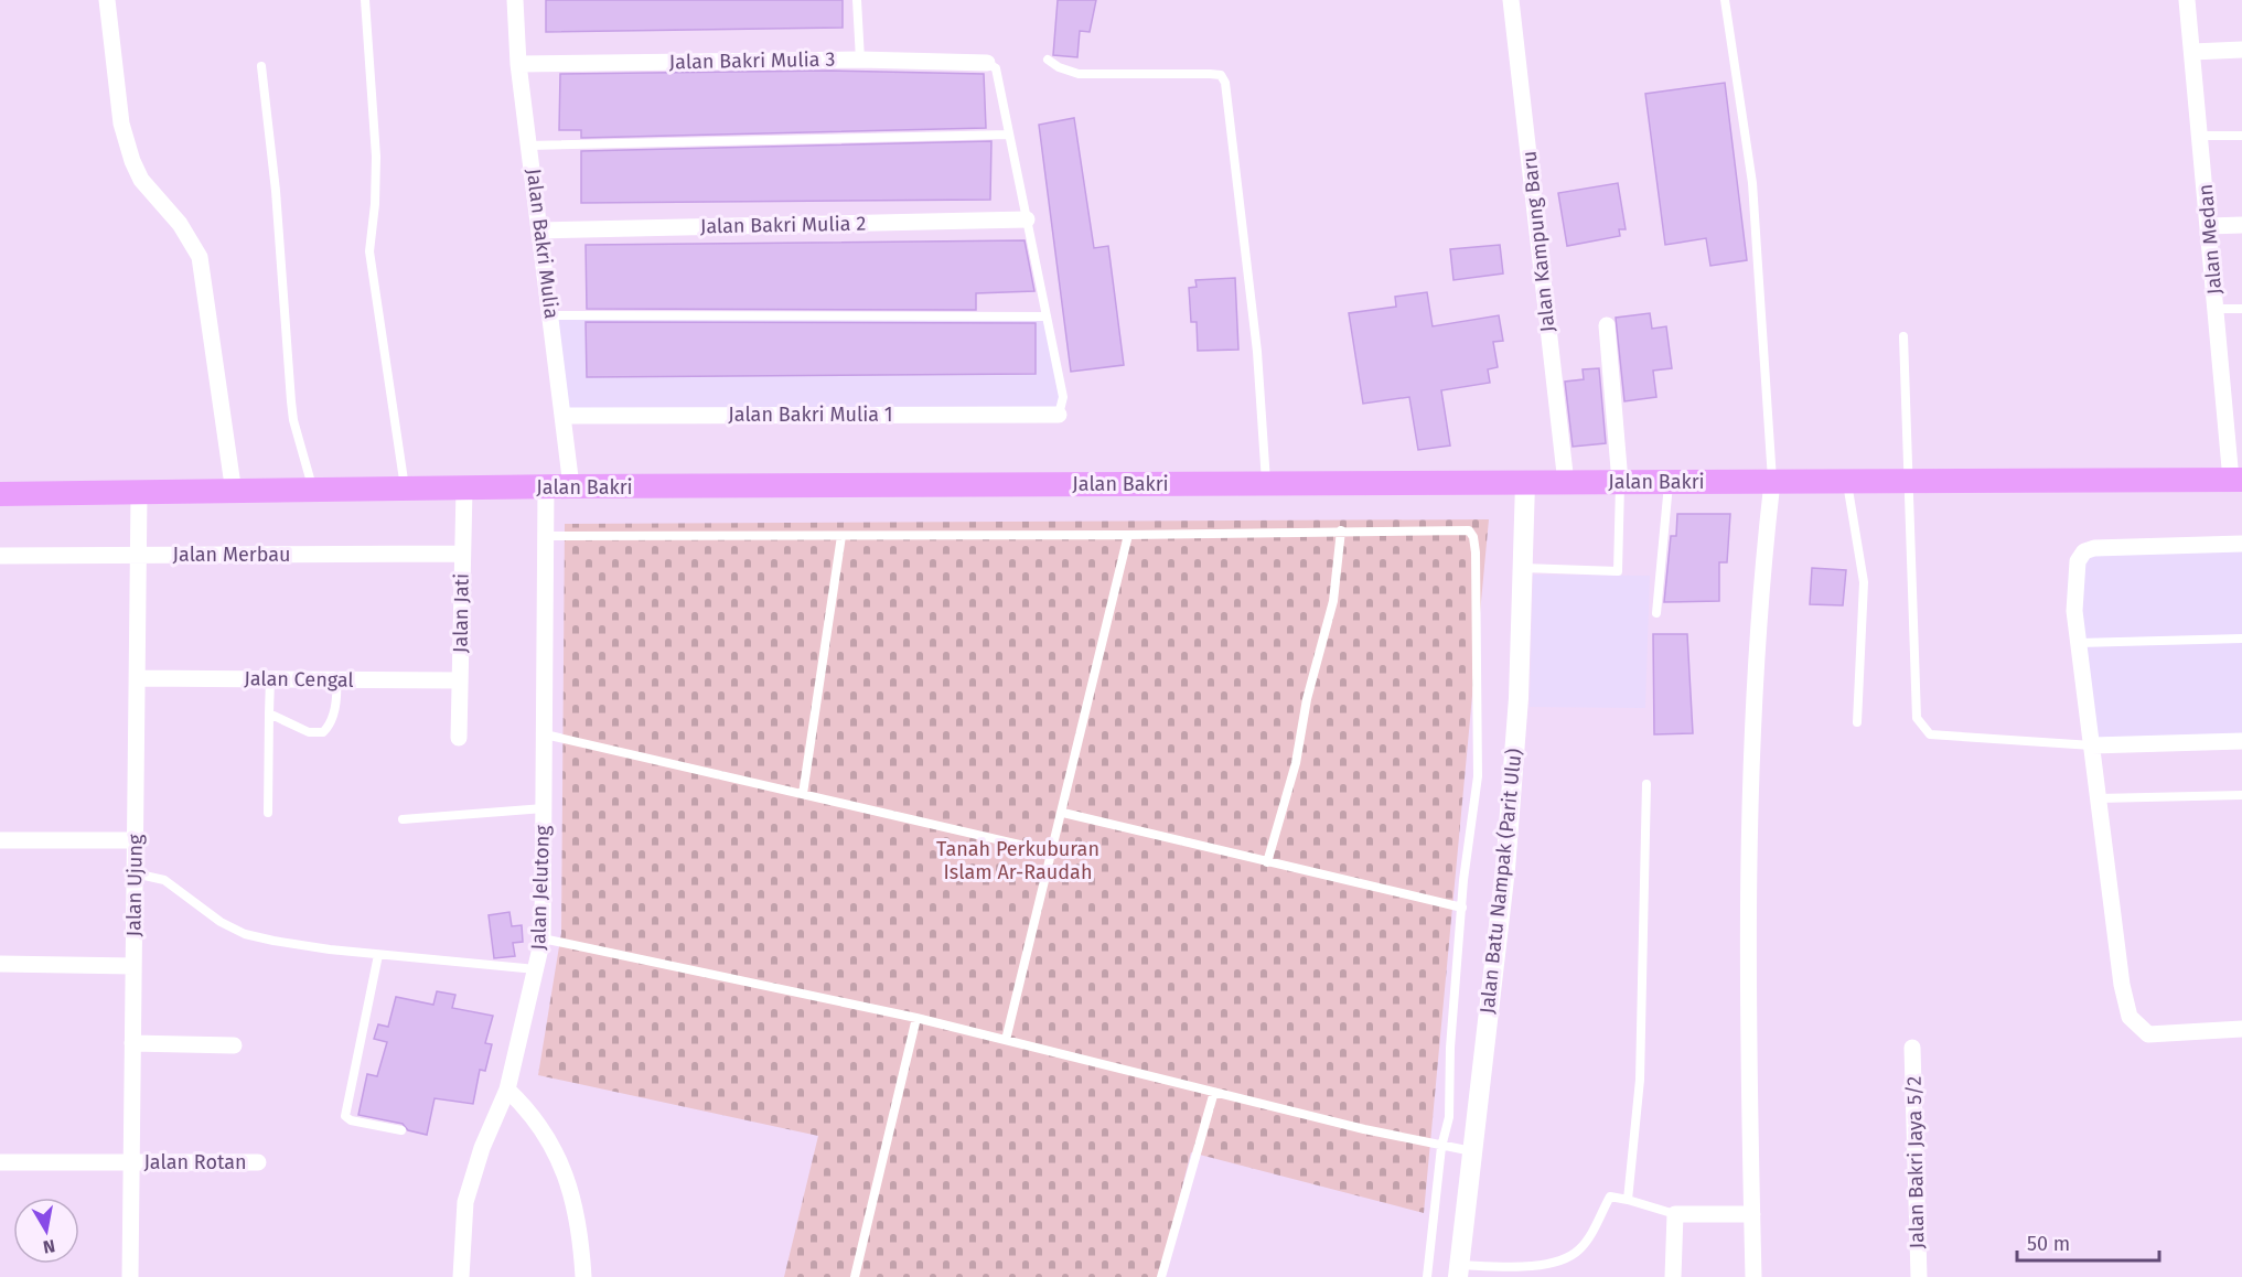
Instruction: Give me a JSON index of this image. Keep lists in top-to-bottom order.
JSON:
{
  "streets": {
    "main road": ["Jalan Bakri"],
    "street": [
      "Jalan Bakri Mulia 3",
      "Jalan Bakri Mulia 2",
      "Jalan Medan",
      "Jalan Kampung Baru",
      "Jalan Bakri Mulia",
      "Jalan Bakri Mulia 1",
      "Jalan Merbau",
      "Jalan Jati",
      "Jalan Cengal",
      "Jalan Batu Nampak (Parit Ulu)",
      "Jalan Ujung",
      "Jalan Jelutong",
      "Jalan Rotan",
      "Jalan Bakri Jaya 5/2"
    ]
  },
  "crossings": [
    ["Jalan Bakri Mulia 3", "Jalan Bakri Mulia"],
    ["Jalan Bakri Mulia 2", "Jalan Bakri Mulia"],
    ["Jalan Medan", "Jalan Bakri"],
    ["Jalan Kampung Baru", "Jalan Bakri"],
    ["Jalan Bakri Mulia", "Jalan Bakri Mulia 1"],
    ["Jalan Bakri Mulia", "Jalan Bakri"],
    ["Jalan Bakri", "Jalan Jati"],
    ["Jalan Bakri", "Jalan Batu Nampak (Parit Ulu)"],
    ["Jalan Bakri", "Jalan Ujung"],
    ["Jalan Bakri", "Jalan Jelutong"],
    ["Jalan Merbau", "Jalan Jati"],
    ["Jalan Merbau", "Jalan Ujung"],
    ["Jalan Jati", "Jalan Cengal"],
    ["Jalan Cengal", "Jalan Ujung"],
    ["Jalan Ujung", "Jalan Rotan"]
  ],
  "parks": ["Tanah Perkuburan Islam Ar-Raudah"],
  "scale_bar": "50 m",
  "north": "bottom"
}
